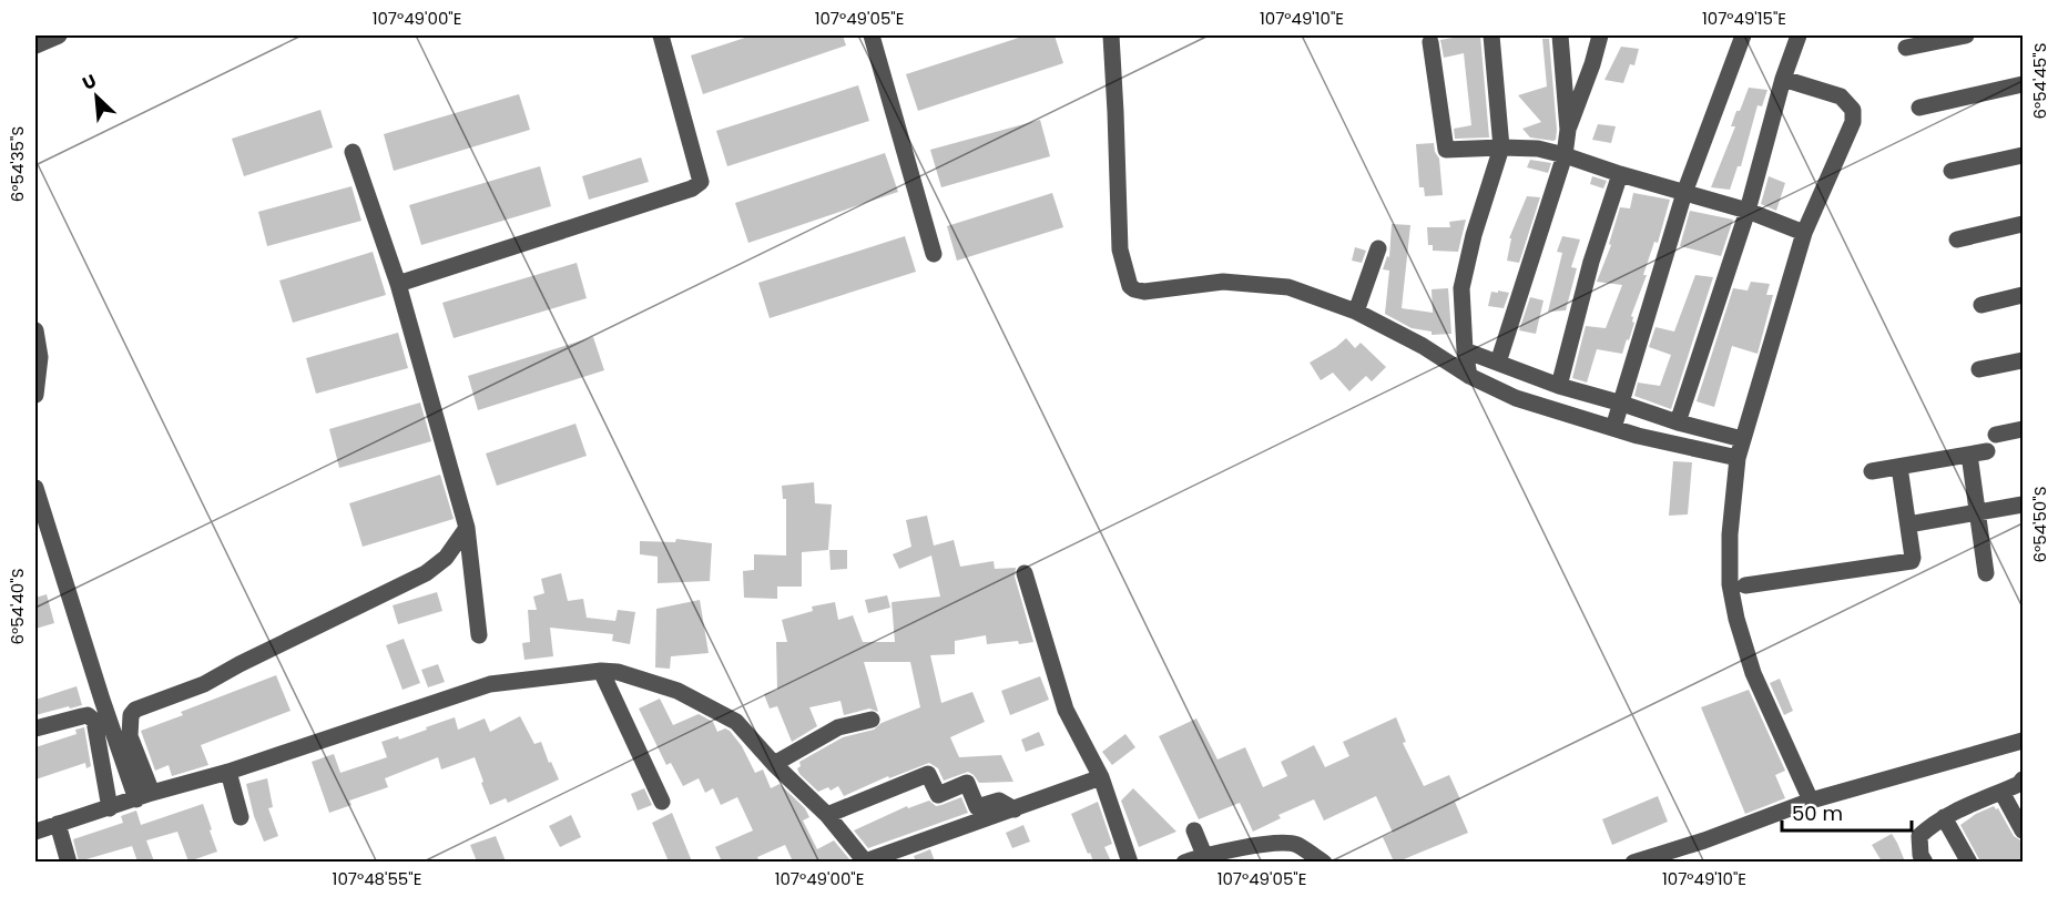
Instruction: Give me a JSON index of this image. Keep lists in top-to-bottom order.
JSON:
{
  "scale_bar": "50 m",
  "north": "top left",
  "coordinates": [
    "107°49'00\"E",
    "107°49'05\"E",
    "107°49'10\"E",
    "107°49'15\"E",
    "6°54'45\"S",
    "6°54'35\"S",
    "6°54'50\"S",
    "6°54'40\"S",
    "107°48'55\"E"
  ]
}
